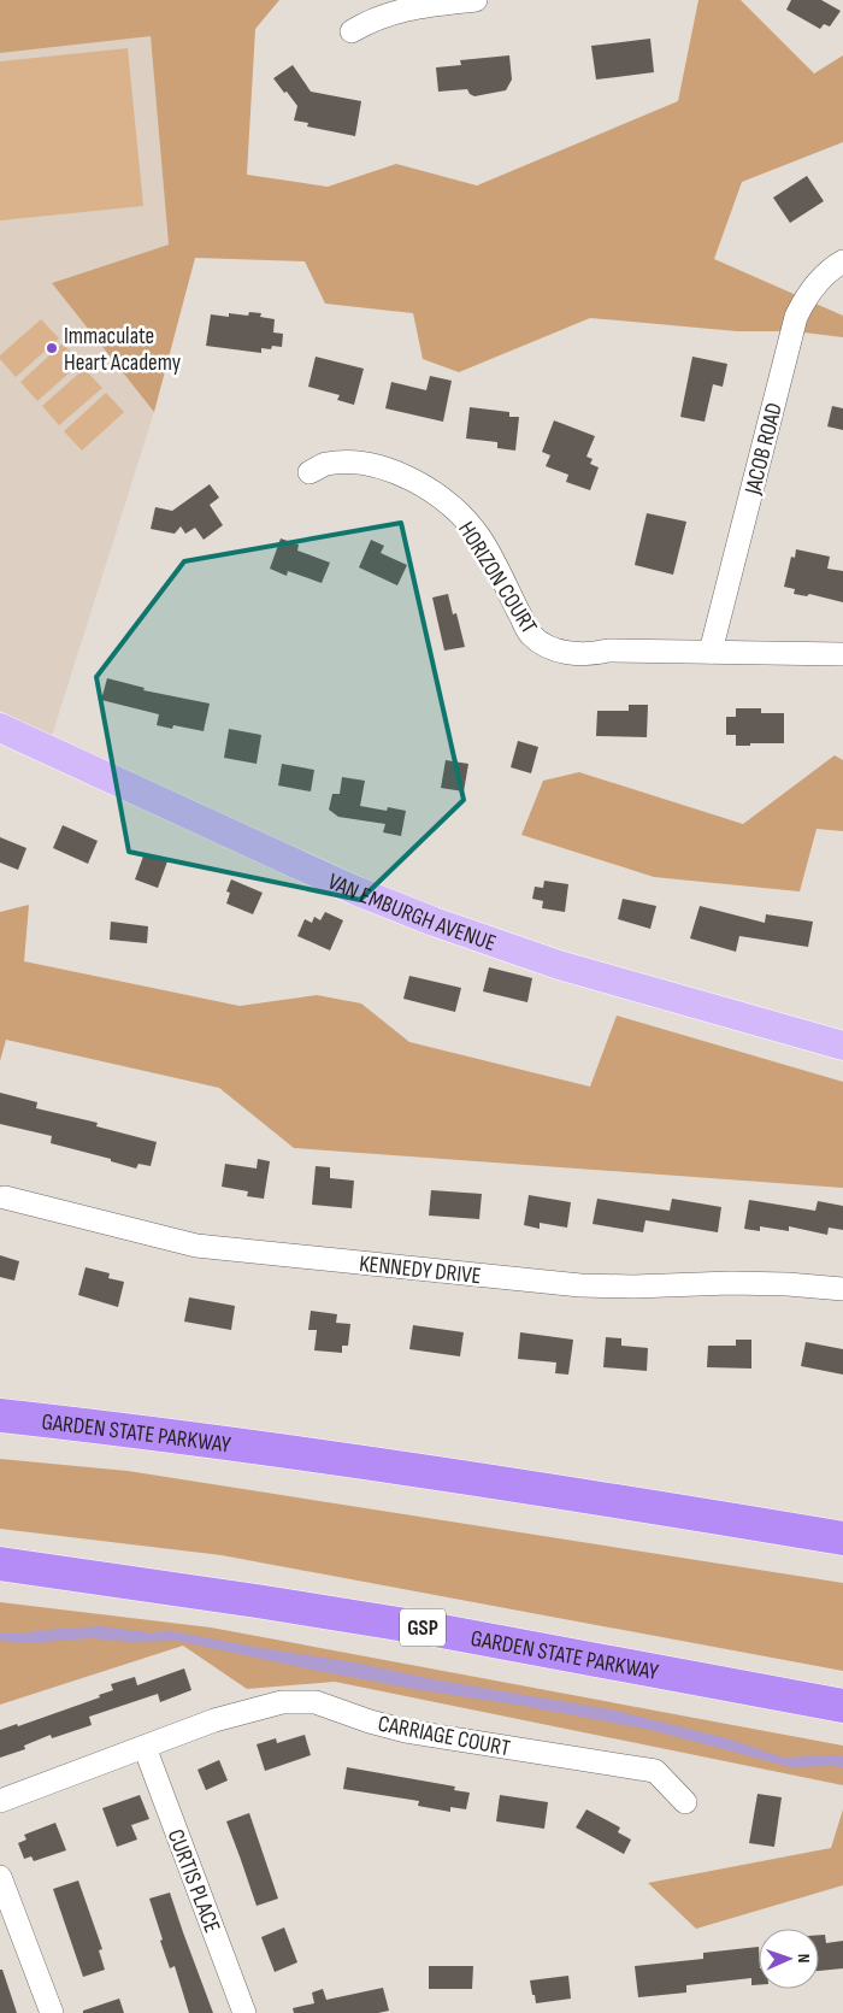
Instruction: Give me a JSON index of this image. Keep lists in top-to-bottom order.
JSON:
{
  "streets": {
    "highway": ["GARDEN STATE PARKWAY", "GSP"],
    "main road": ["VAN EMBURGH AVENUE"],
    "street": [
      "JACOB ROAD",
      "HORIZON COURT",
      "KENNEDY DRIVE",
      "CARRIAGE COURT",
      "CURTIS PLACE"
    ]
  },
  "crossings": [
    ["JACOB ROAD", "HORIZON COURT"],
    ["CARRIAGE COURT", "CURTIS PLACE"]
  ],
  "places": ["Immaculate Heart Academy"],
  "north": "right"
}
